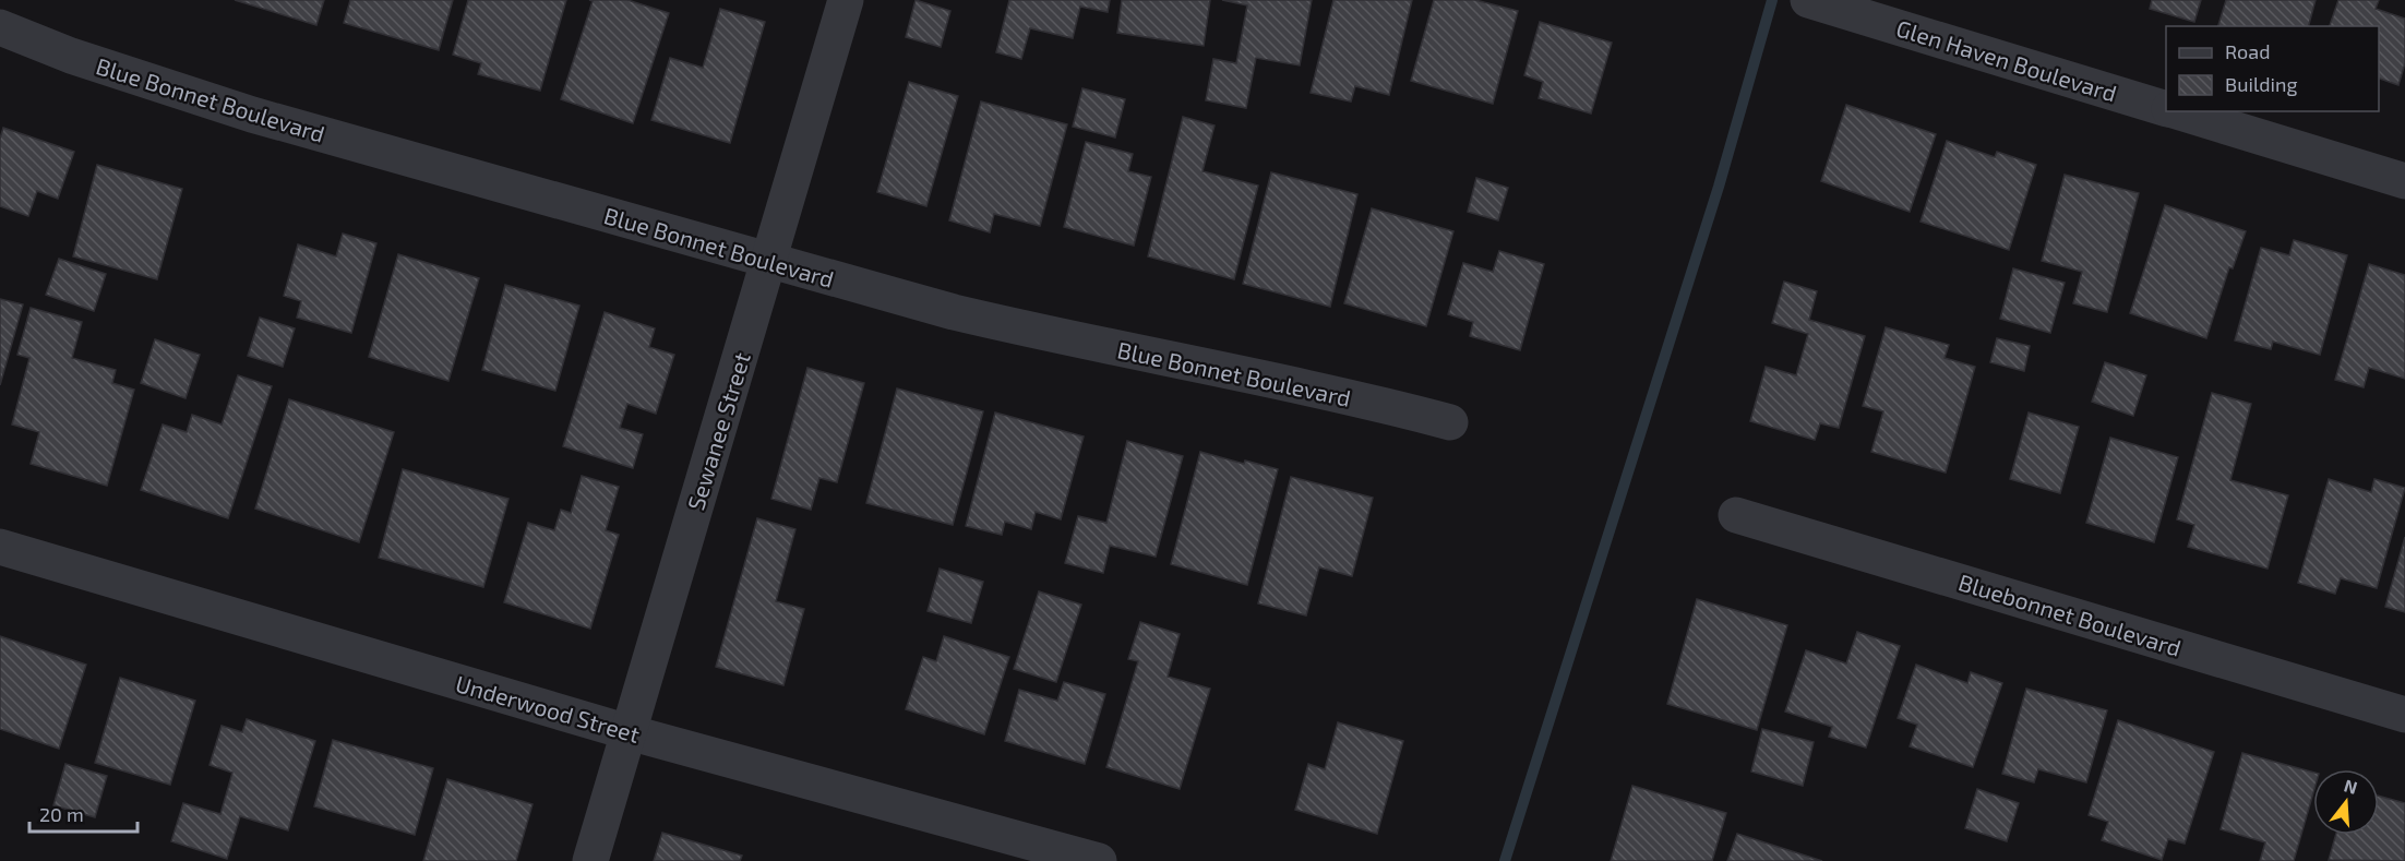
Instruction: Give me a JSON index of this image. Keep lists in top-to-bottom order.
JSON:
{
  "streets": {
    "street": [
      "Glen Haven Boulevard",
      "Blue Bonnet Boulevard",
      "Sewanee Street",
      "Bluebonnet Boulevard",
      "Underwood Street"
    ]
  },
  "crossings": [
    ["Blue Bonnet Boulevard", "Sewanee Street"],
    ["Sewanee Street", "Underwood Street"]
  ],
  "legend": ["Road", "Building"],
  "scale_bar": "20 m",
  "north": "top"
}
